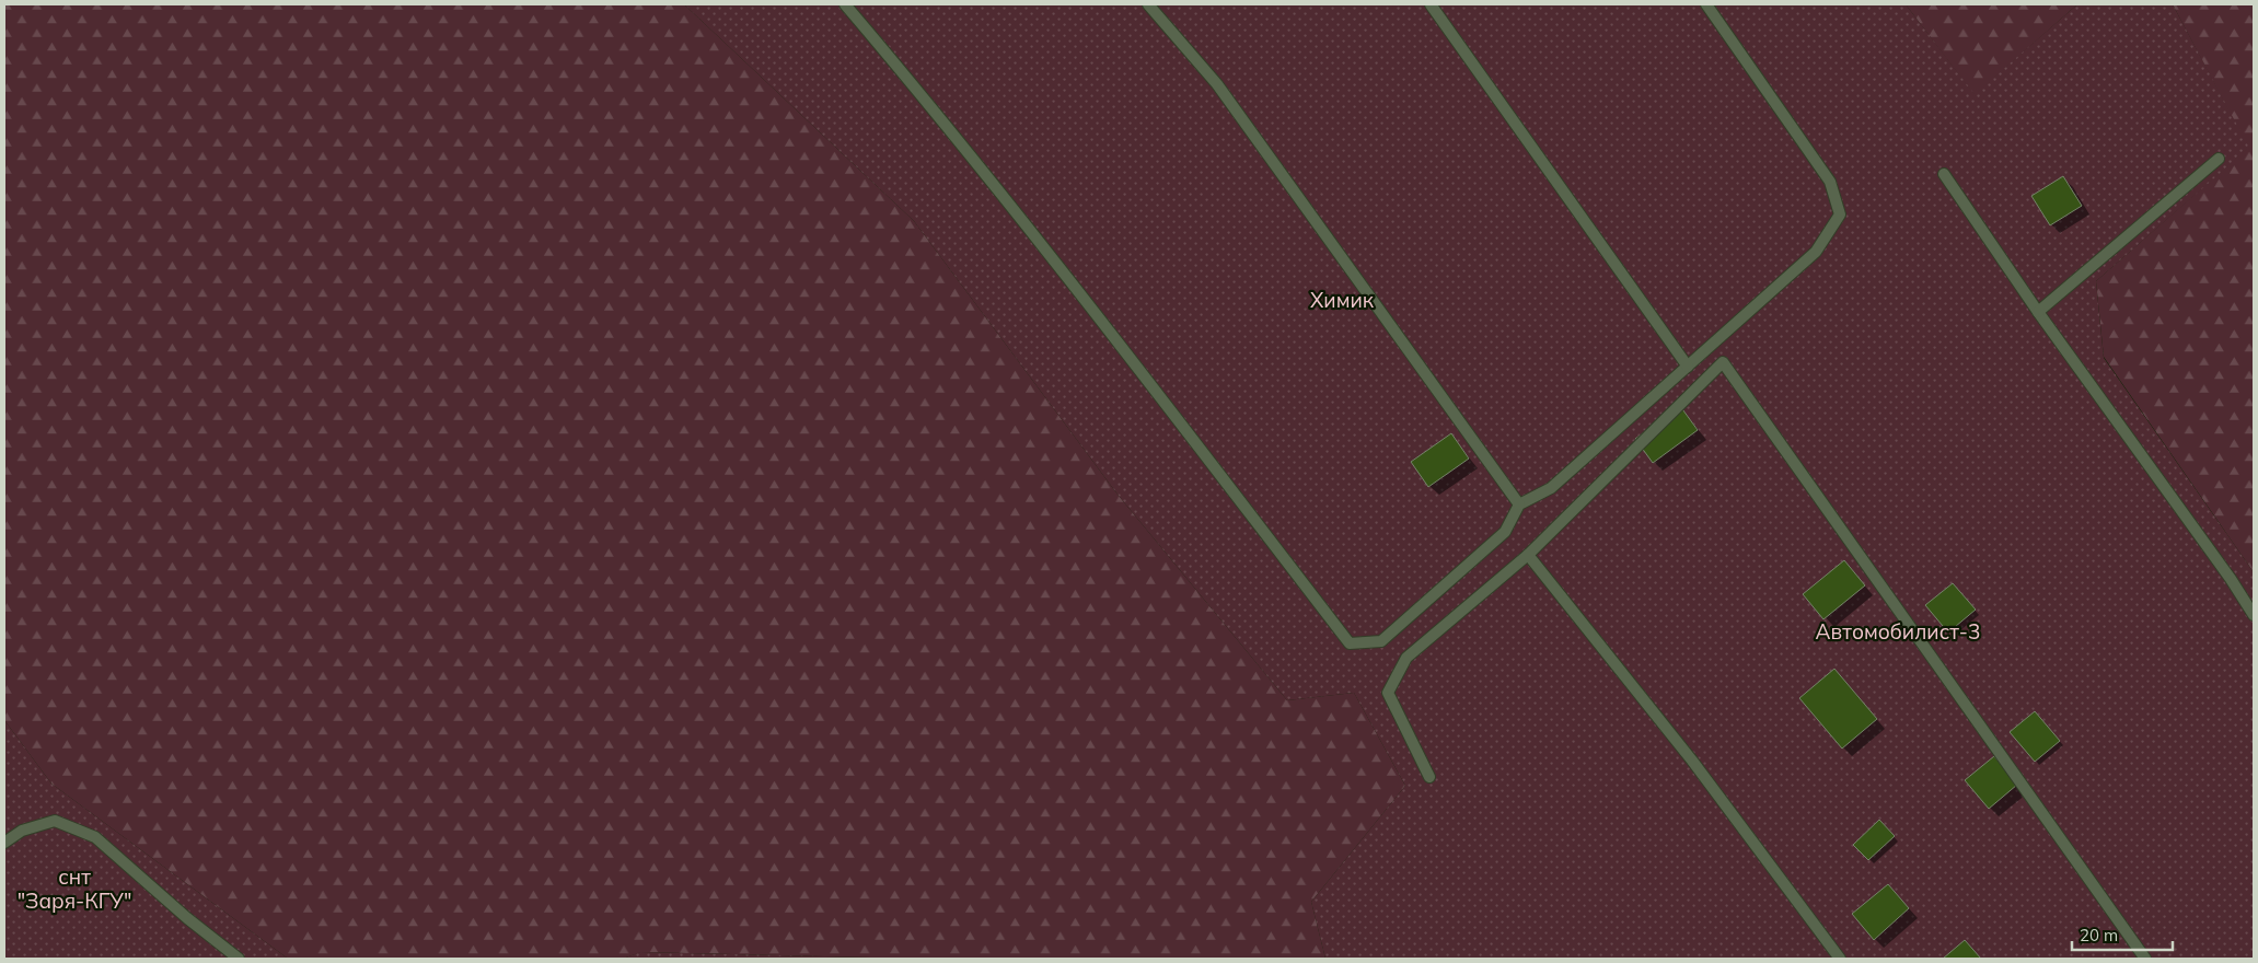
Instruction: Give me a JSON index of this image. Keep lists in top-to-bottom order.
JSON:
{
  "parks": ["Химик", "Автомобилист-3", "снт \"Заря-КГУ\""],
  "scale_bar": "20 m"
}
